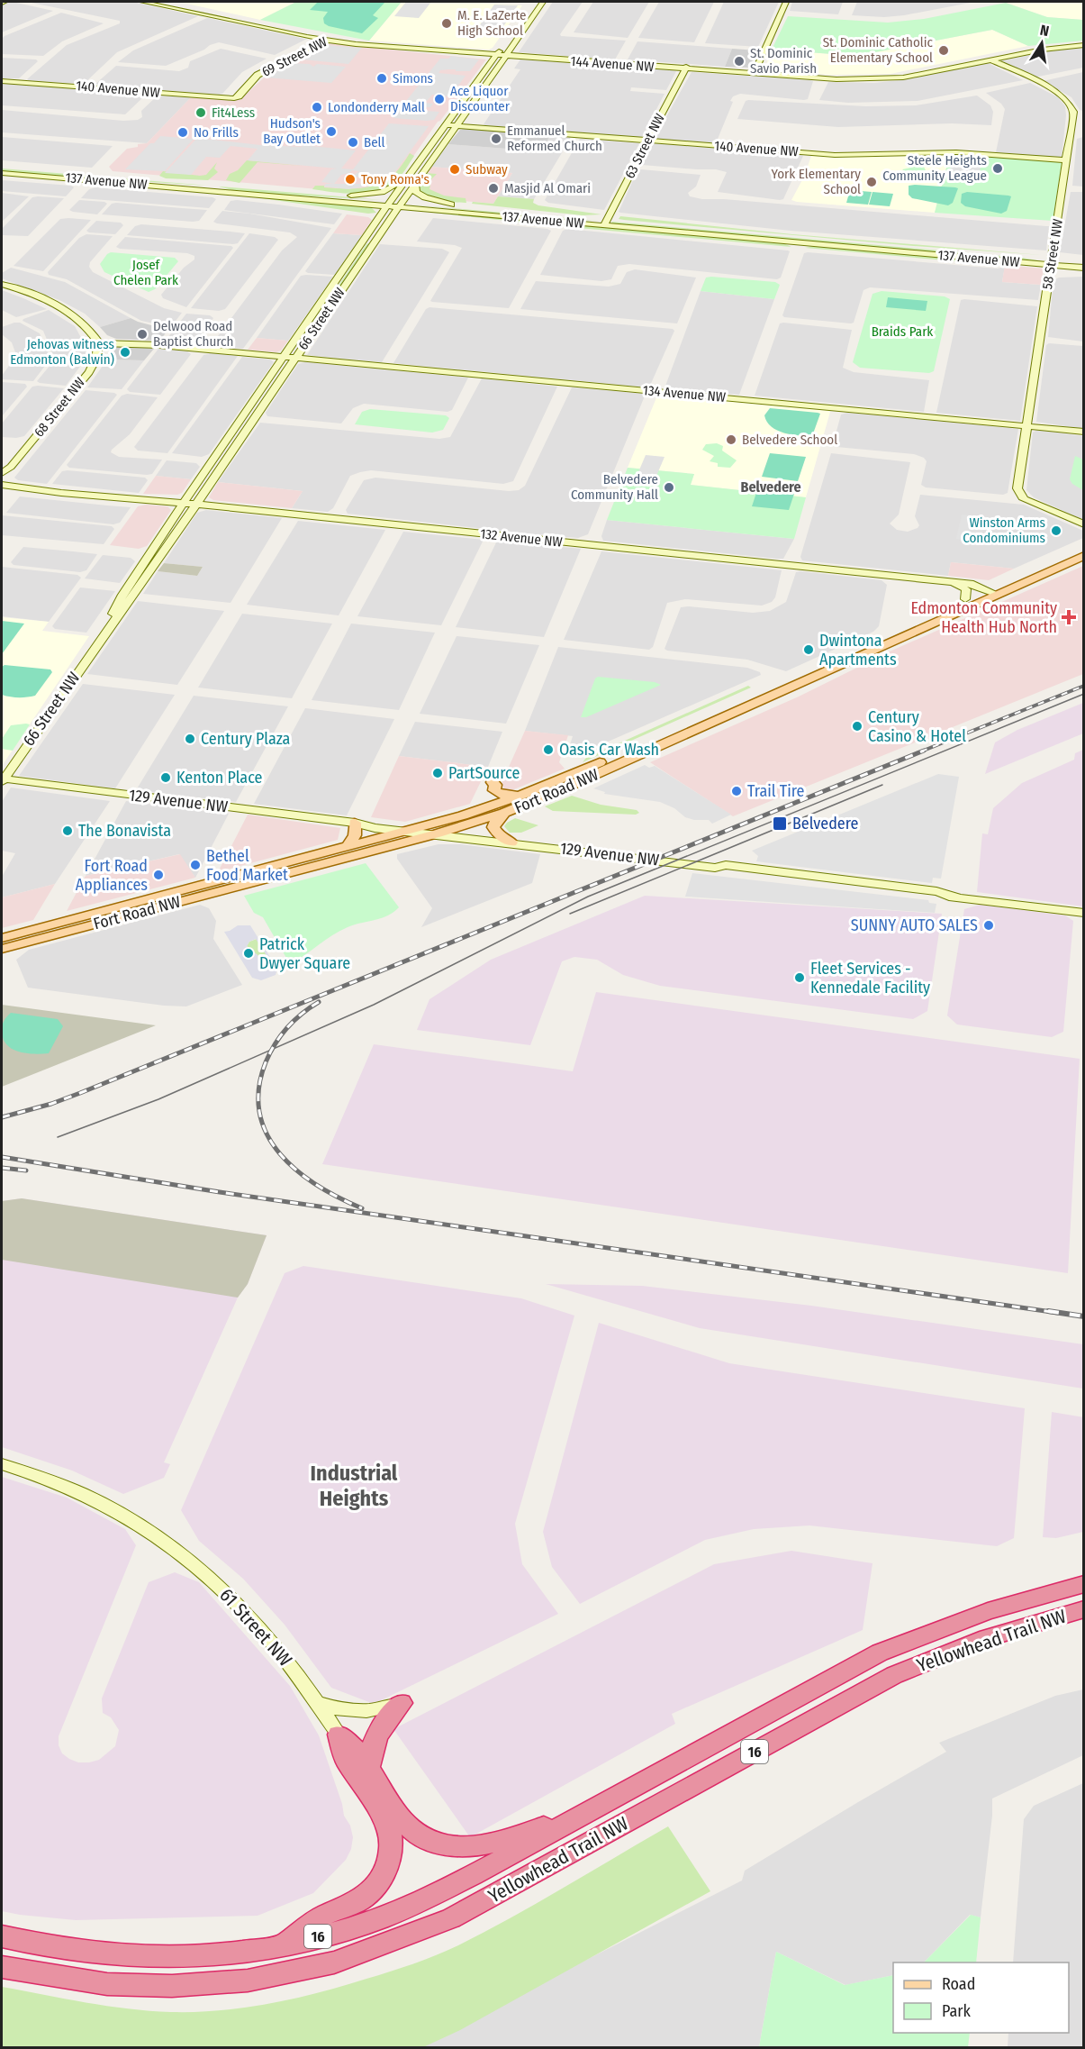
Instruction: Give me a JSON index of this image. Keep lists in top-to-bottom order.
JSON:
{
  "streets": {
    "highway": ["Yellowhead Trail NW", "16"],
    "main road": ["Fort Road NW"],
    "street": [
      "69 Street NW",
      "144 Avenue NW",
      "140 Avenue NW",
      "63 Street NW",
      "137 Avenue NW",
      "58 Street NW",
      "66 Street NW",
      "134 Avenue NW",
      "68 Street NW",
      "132 Avenue NW",
      "129 Avenue NW",
      "61 Street NW"
    ]
  },
  "crossings": [
    ["69 Street NW", "144 Avenue NW"],
    ["69 Street NW", "140 Avenue NW"],
    ["144 Avenue NW", "63 Street NW"],
    ["144 Avenue NW", "58 Street NW"],
    ["144 Avenue NW", "66 Street NW"],
    ["140 Avenue NW", "63 Street NW"],
    ["140 Avenue NW", "58 Street NW"],
    ["140 Avenue NW", "66 Street NW"],
    ["63 Street NW", "137 Avenue NW"],
    ["137 Avenue NW", "58 Street NW"],
    ["137 Avenue NW", "66 Street NW"],
    ["58 Street NW", "134 Avenue NW"],
    ["66 Street NW", "134 Avenue NW"],
    ["66 Street NW", "132 Avenue NW"],
    ["66 Street NW", "129 Avenue NW"],
    ["134 Avenue NW", "68 Street NW"],
    ["68 Street NW", "132 Avenue NW"],
    ["132 Avenue NW", "Fort Road NW"],
    ["Fort Road NW", "129 Avenue NW"]
  ],
  "districts": ["Belvedere", "Industrial Heights"],
  "parks": ["Josef Chelen Park", "Braids Park"],
  "places": {
    "other": [
      "M. E. LaZerte High School",
      "St. Dominic Catholic Elementary School",
      "St. Dominic Savio Parish",
      "Simons",
      "Ace Liquor Discounter",
      "Londonderry Mall",
      "Fit4Less",
      "Hudson's Bay Outlet",
      "No Frills",
      "Emmanuel Reformed Church",
      "Bell",
      "Steele Heights Community League",
      "Subway",
      "Tony Roma's",
      "York Elementary School",
      "Masjid Al Omari",
      "Delwood Road Baptist Church",
      "Jehovas witness Edmonton (Balwin)",
      "Belvedere School",
      "Belvedere Community Hall",
      "Winston Arms Condominiums",
      "Dwintona Apartments",
      "Century Casino & Hotel",
      "Century Plaza",
      "Oasis Car Wash",
      "PartSource",
      "Kenton Place",
      "Trail Tire",
      "The Bonavista",
      "Bethel Food Market",
      "Fort Road Appliances",
      "SUNNY AUTO SALES",
      "Patrick Dwyer Square",
      "Fleet Services - Kennedale Facility"
    ],
    "health": ["Edmonton Community Health Hub North"],
    "transit": ["Belvedere"]
  },
  "legend": ["Road", "Park"],
  "north": "top"
}
